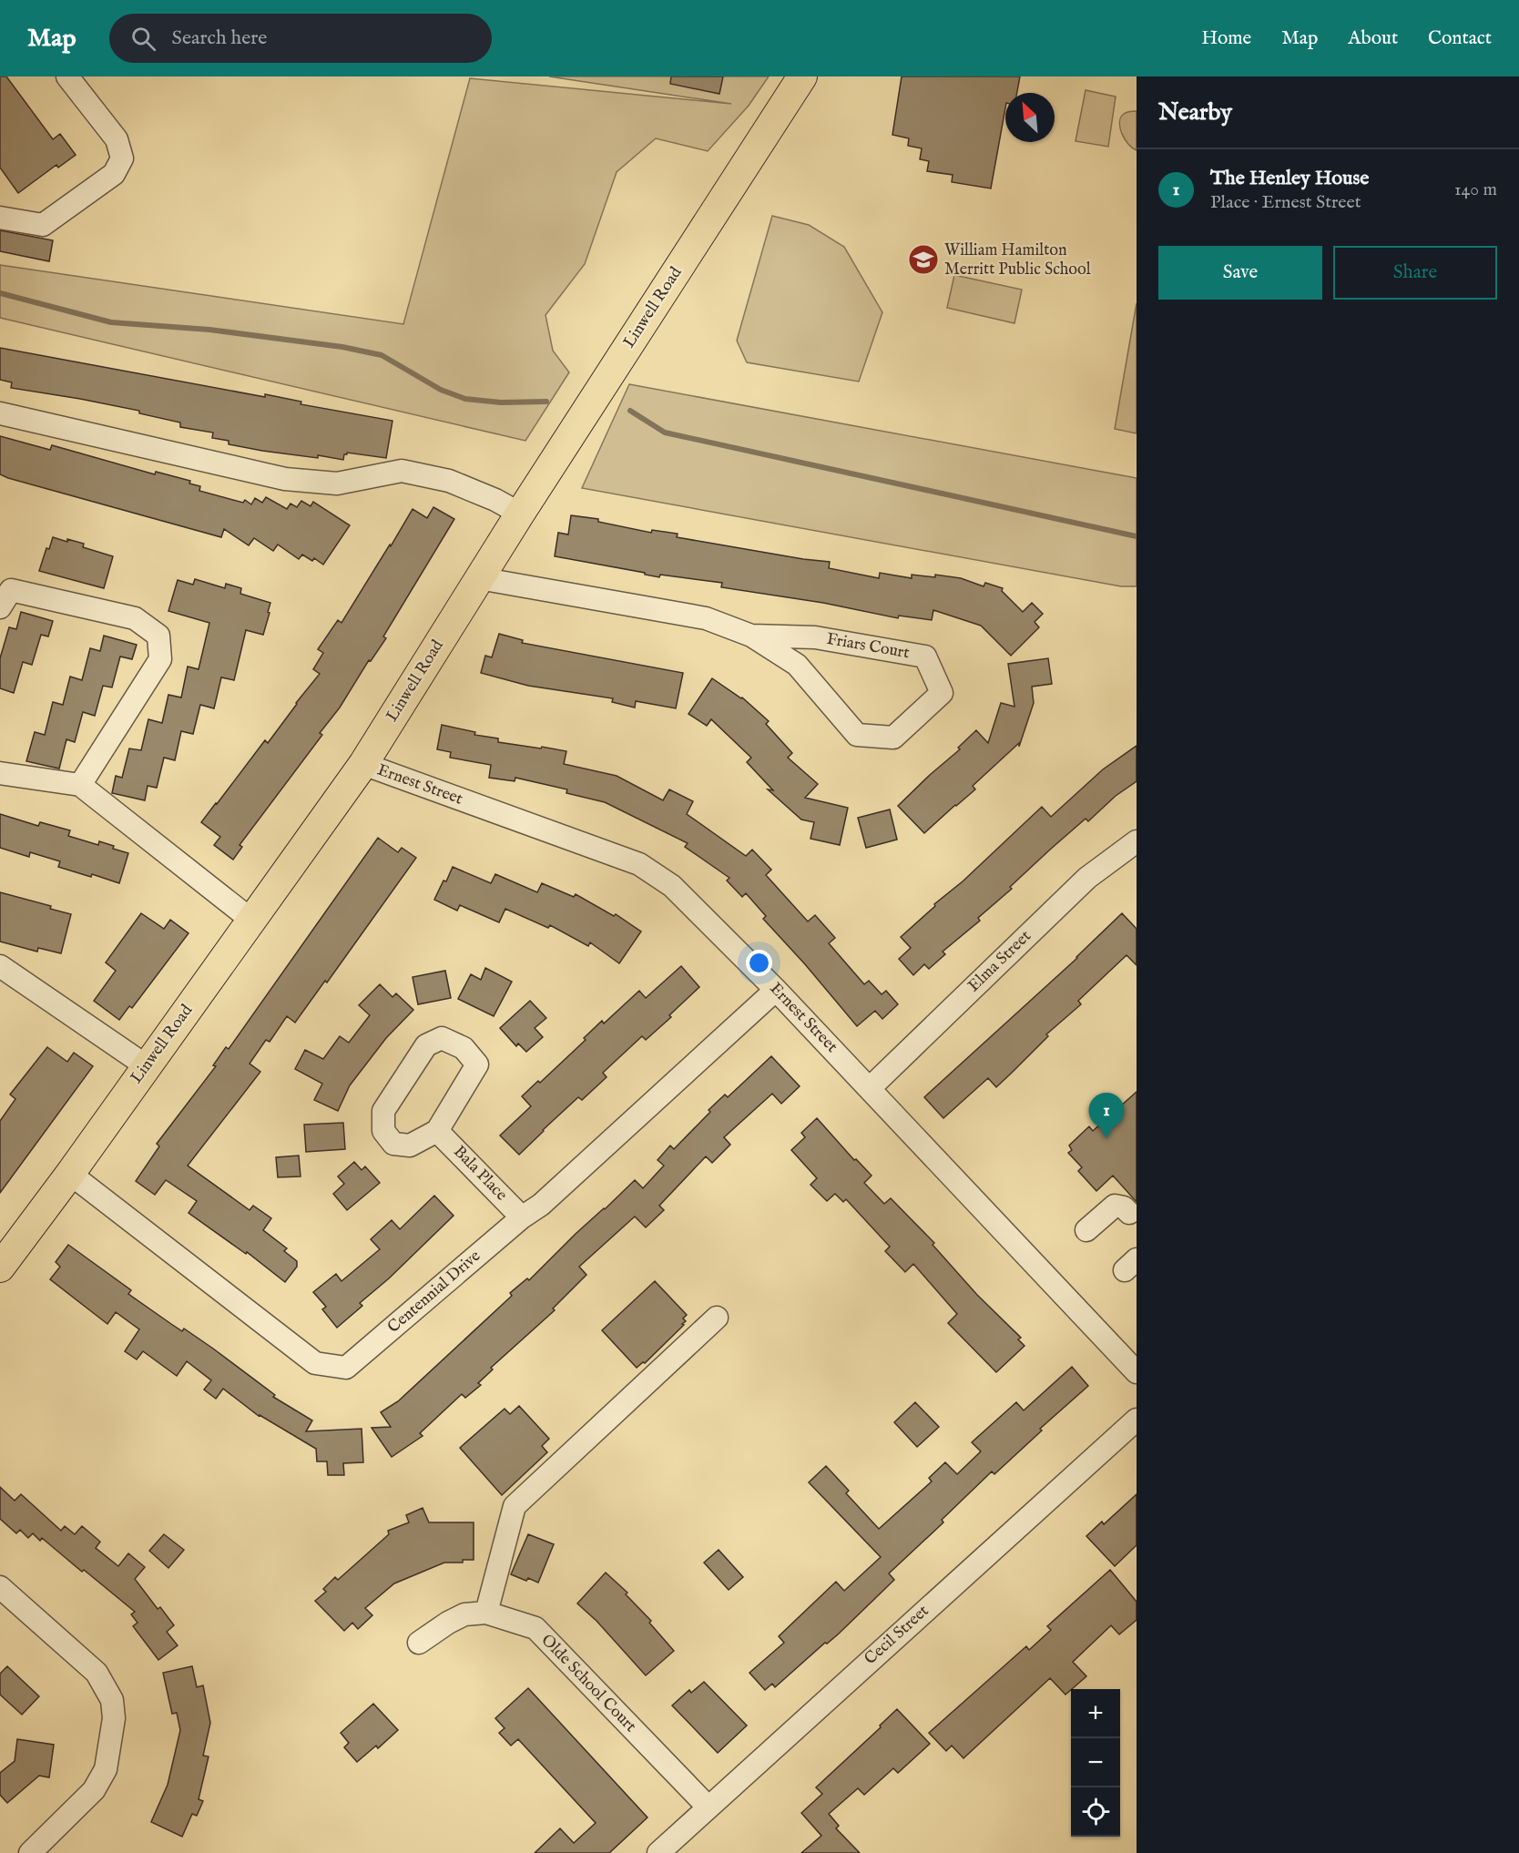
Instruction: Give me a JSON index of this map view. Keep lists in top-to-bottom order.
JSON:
{
  "streets": {
    "main road": ["Linwell Road"],
    "street": [
      "Friars Court",
      "Ernest Street",
      "Elma Street",
      "Bala Place",
      "Centennial Drive",
      "Cecil Street",
      "Olde School Court"
    ]
  },
  "crossings": [
    ["Linwell Road", "Friars Court"],
    ["Linwell Road", "Ernest Street"],
    ["Linwell Road", "Centennial Drive"],
    ["Ernest Street", "Elma Street"],
    ["Ernest Street", "Centennial Drive"],
    ["Bala Place", "Centennial Drive"],
    ["Cecil Street", "Olde School Court"]
  ],
  "places": {
    "school or university": ["William Hamilton Merritt Public School"]
  },
  "north": "top left",
  "page": {
    "header": "Map",
    "search": "Search here",
    "nav": [
      "Home",
      "Map",
      "About",
      "Contact"
    ],
    "heading": "Nearby",
    "list": [
      {
        "mark": "1",
        "name": "The Henley House",
        "note": "Place · Ernest Street",
        "value": "140 m"
      }
    ],
    "buttons": ["Save", "Share"],
    "pins": "1",
    "map_buttons": ["+", "−"]
  }
}
